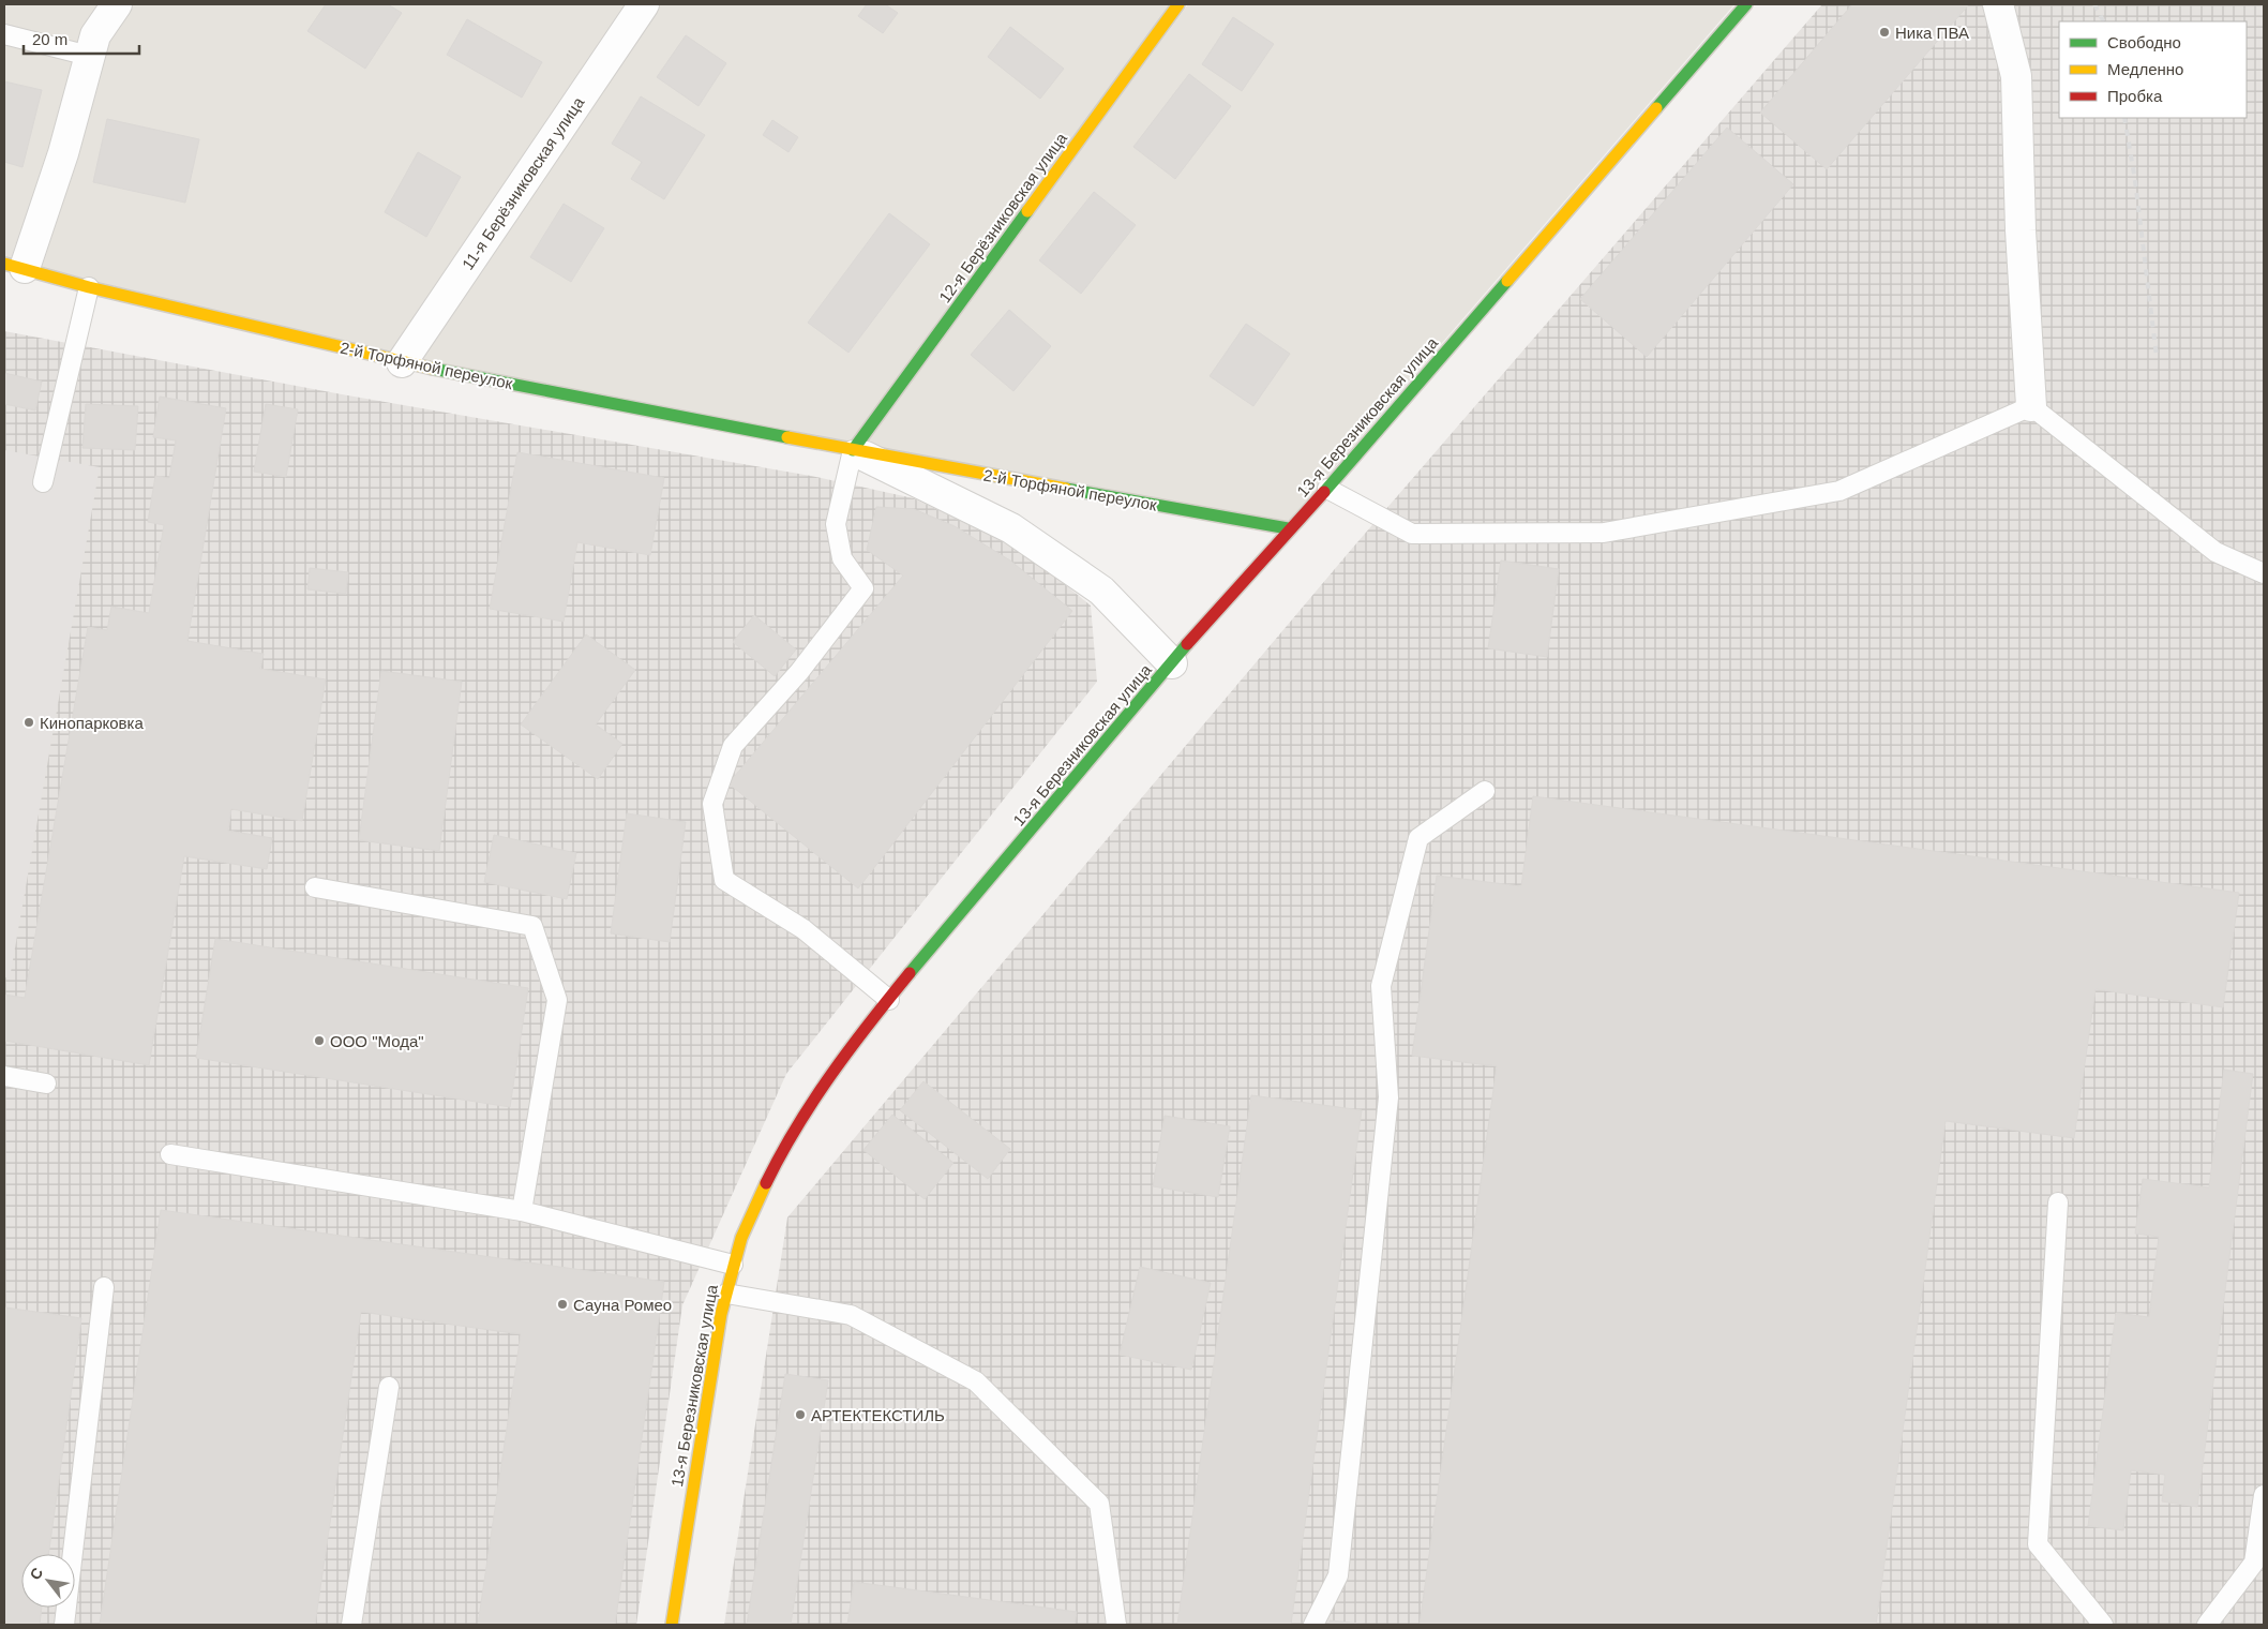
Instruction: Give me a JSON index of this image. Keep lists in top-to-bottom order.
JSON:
{
  "streets": {
    "street": [
      "11-я Берёзниковская улица",
      "12-я Берёзниковская улица",
      "2-й Торфяной переулок",
      "13-я Березниковская улица"
    ]
  },
  "crossings": [
    ["11-я Берёзниковская улица", "2-й Торфяной переулок"],
    ["12-я Берёзниковская улица", "2-й Торфяной переулок"],
    ["2-й Торфяной переулок", "13-я Березниковская улица"]
  ],
  "places": [
    "Ника ПВА",
    "Кинопарковка",
    "ООО \"Мода\"",
    "Сауна Ромео",
    "АРТЕКТЕКСТИЛЬ"
  ],
  "legend": ["Свободно", "Медленно", "Пробка"],
  "scale_bar": "20 m",
  "north": "top left"
}
